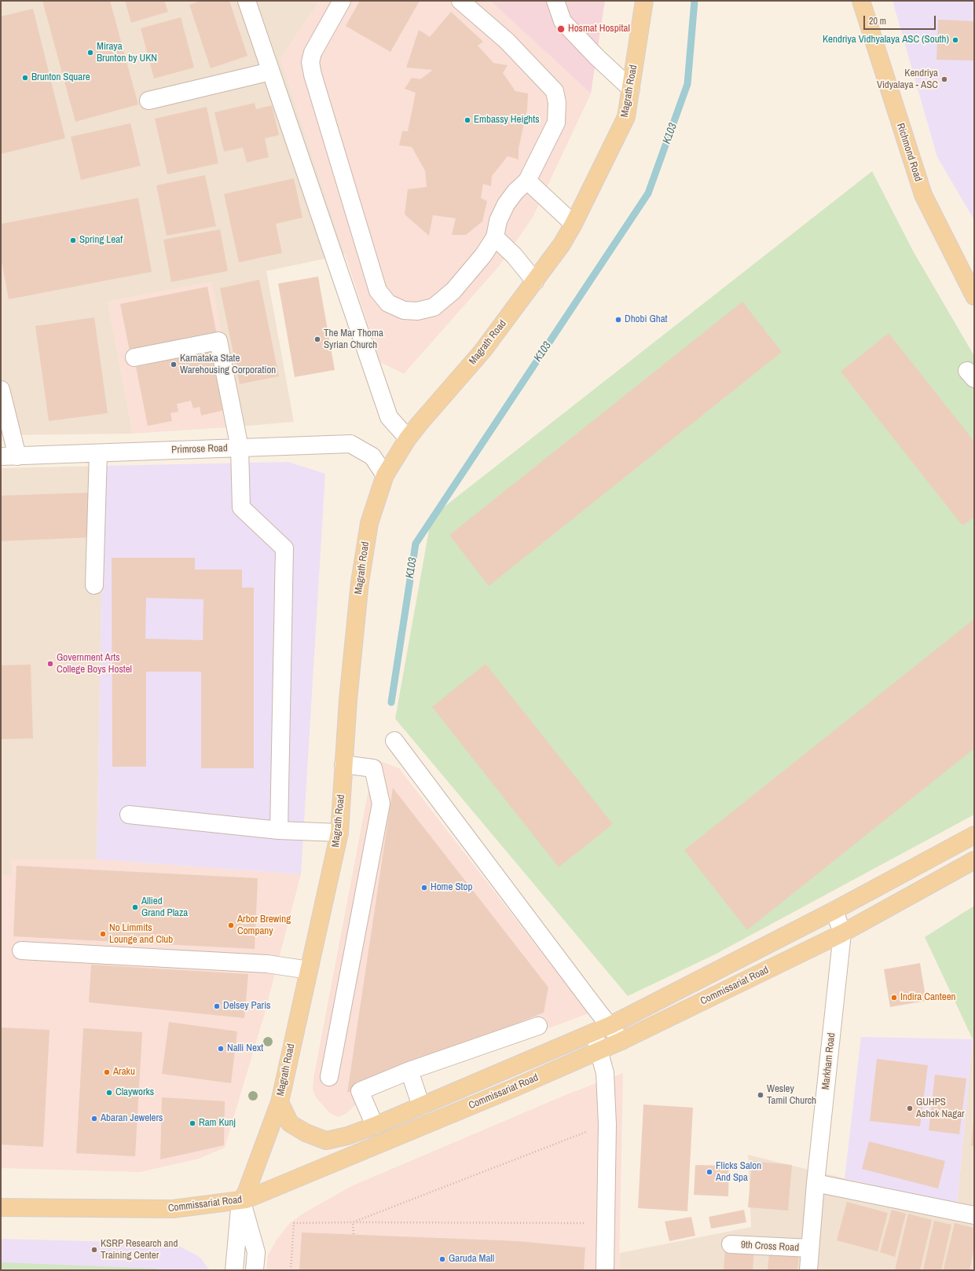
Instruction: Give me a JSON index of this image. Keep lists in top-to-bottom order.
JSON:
{
  "streets": {
    "main road": ["Magrath Road", "Richmond Road", "Commissariat Road"],
    "street": ["Primrose Road", "Markham Road", "9th Cross Road"]
  },
  "crossings": [
    ["Magrath Road", "Primrose Road"],
    ["Magrath Road", "Commissariat Road"],
    ["Commissariat Road", "Markham Road"],
    ["Markham Road", "9th Cross Road"]
  ],
  "water": ["K103"],
  "places": [
    "Hosmat Hospital",
    "Kendriya Vidhyalaya ASC (South)",
    "Miraya Brunton by UKN",
    "Brunton Square",
    "Kendriya Vidyalaya - ASC",
    "Embassy Heights",
    "Spring Leaf",
    "Dhobi Ghat",
    "The Mar Thoma Syrian Church",
    "Karnataka State Warehousing Corporation",
    "Government Arts College Boys Hostel",
    "Home Stop",
    "Allied Grand Plaza",
    "Arbor Brewing Company",
    "No Limmits Lounge and Club",
    "Indira Canteen",
    "Delsey Paris",
    "Nalli Next",
    "Araku",
    "Clayworks",
    "Wesley Tamil Church",
    "GUHPS Ashok Nagar",
    "Abaran Jewelers",
    "Ram Kunj",
    "Flicks Salon And Spa",
    "KSRP Research and Training Center",
    "Garuda Mall"
  ],
  "scale_bar": "20 m"
}
